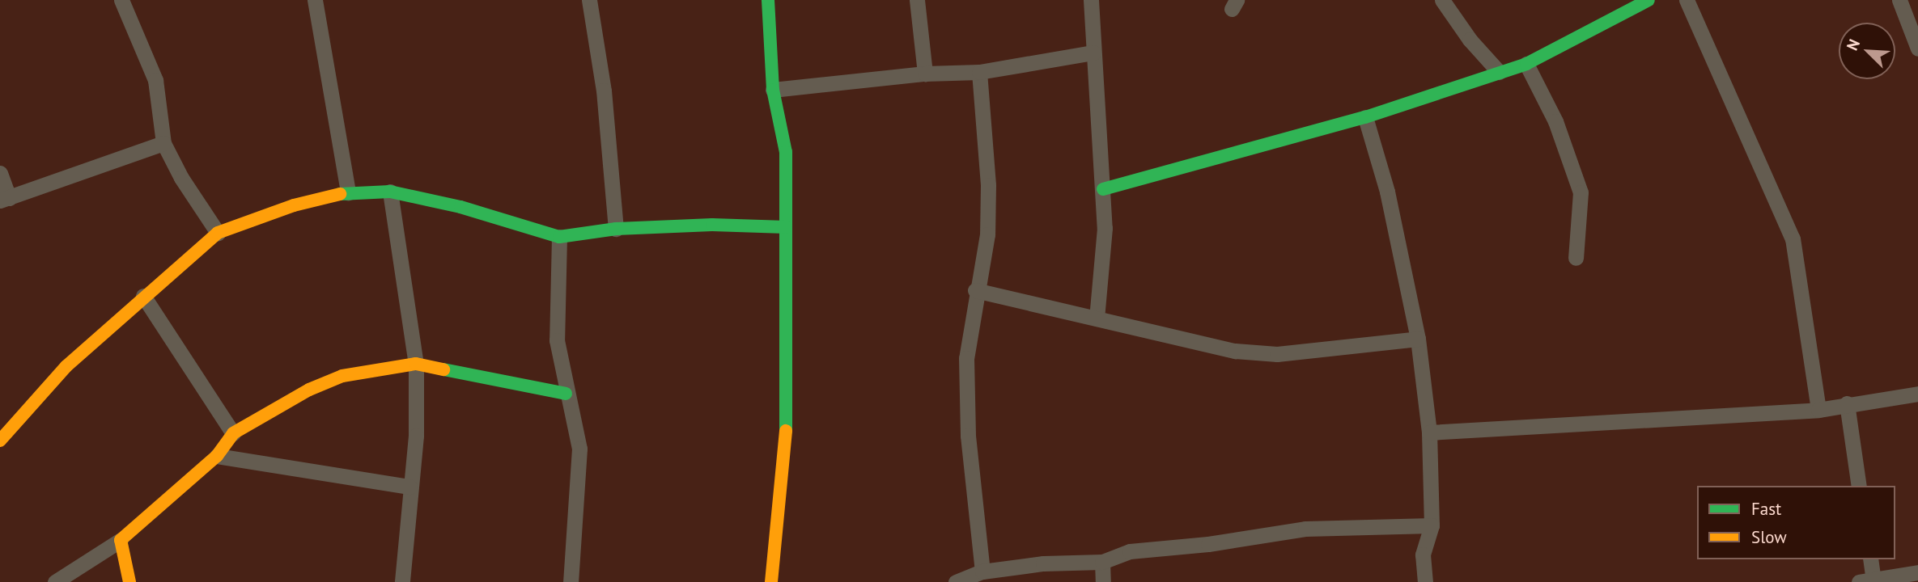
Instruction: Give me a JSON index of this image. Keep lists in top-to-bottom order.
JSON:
{
  "legend": ["Fast", "Slow"],
  "north": "top left"
}
